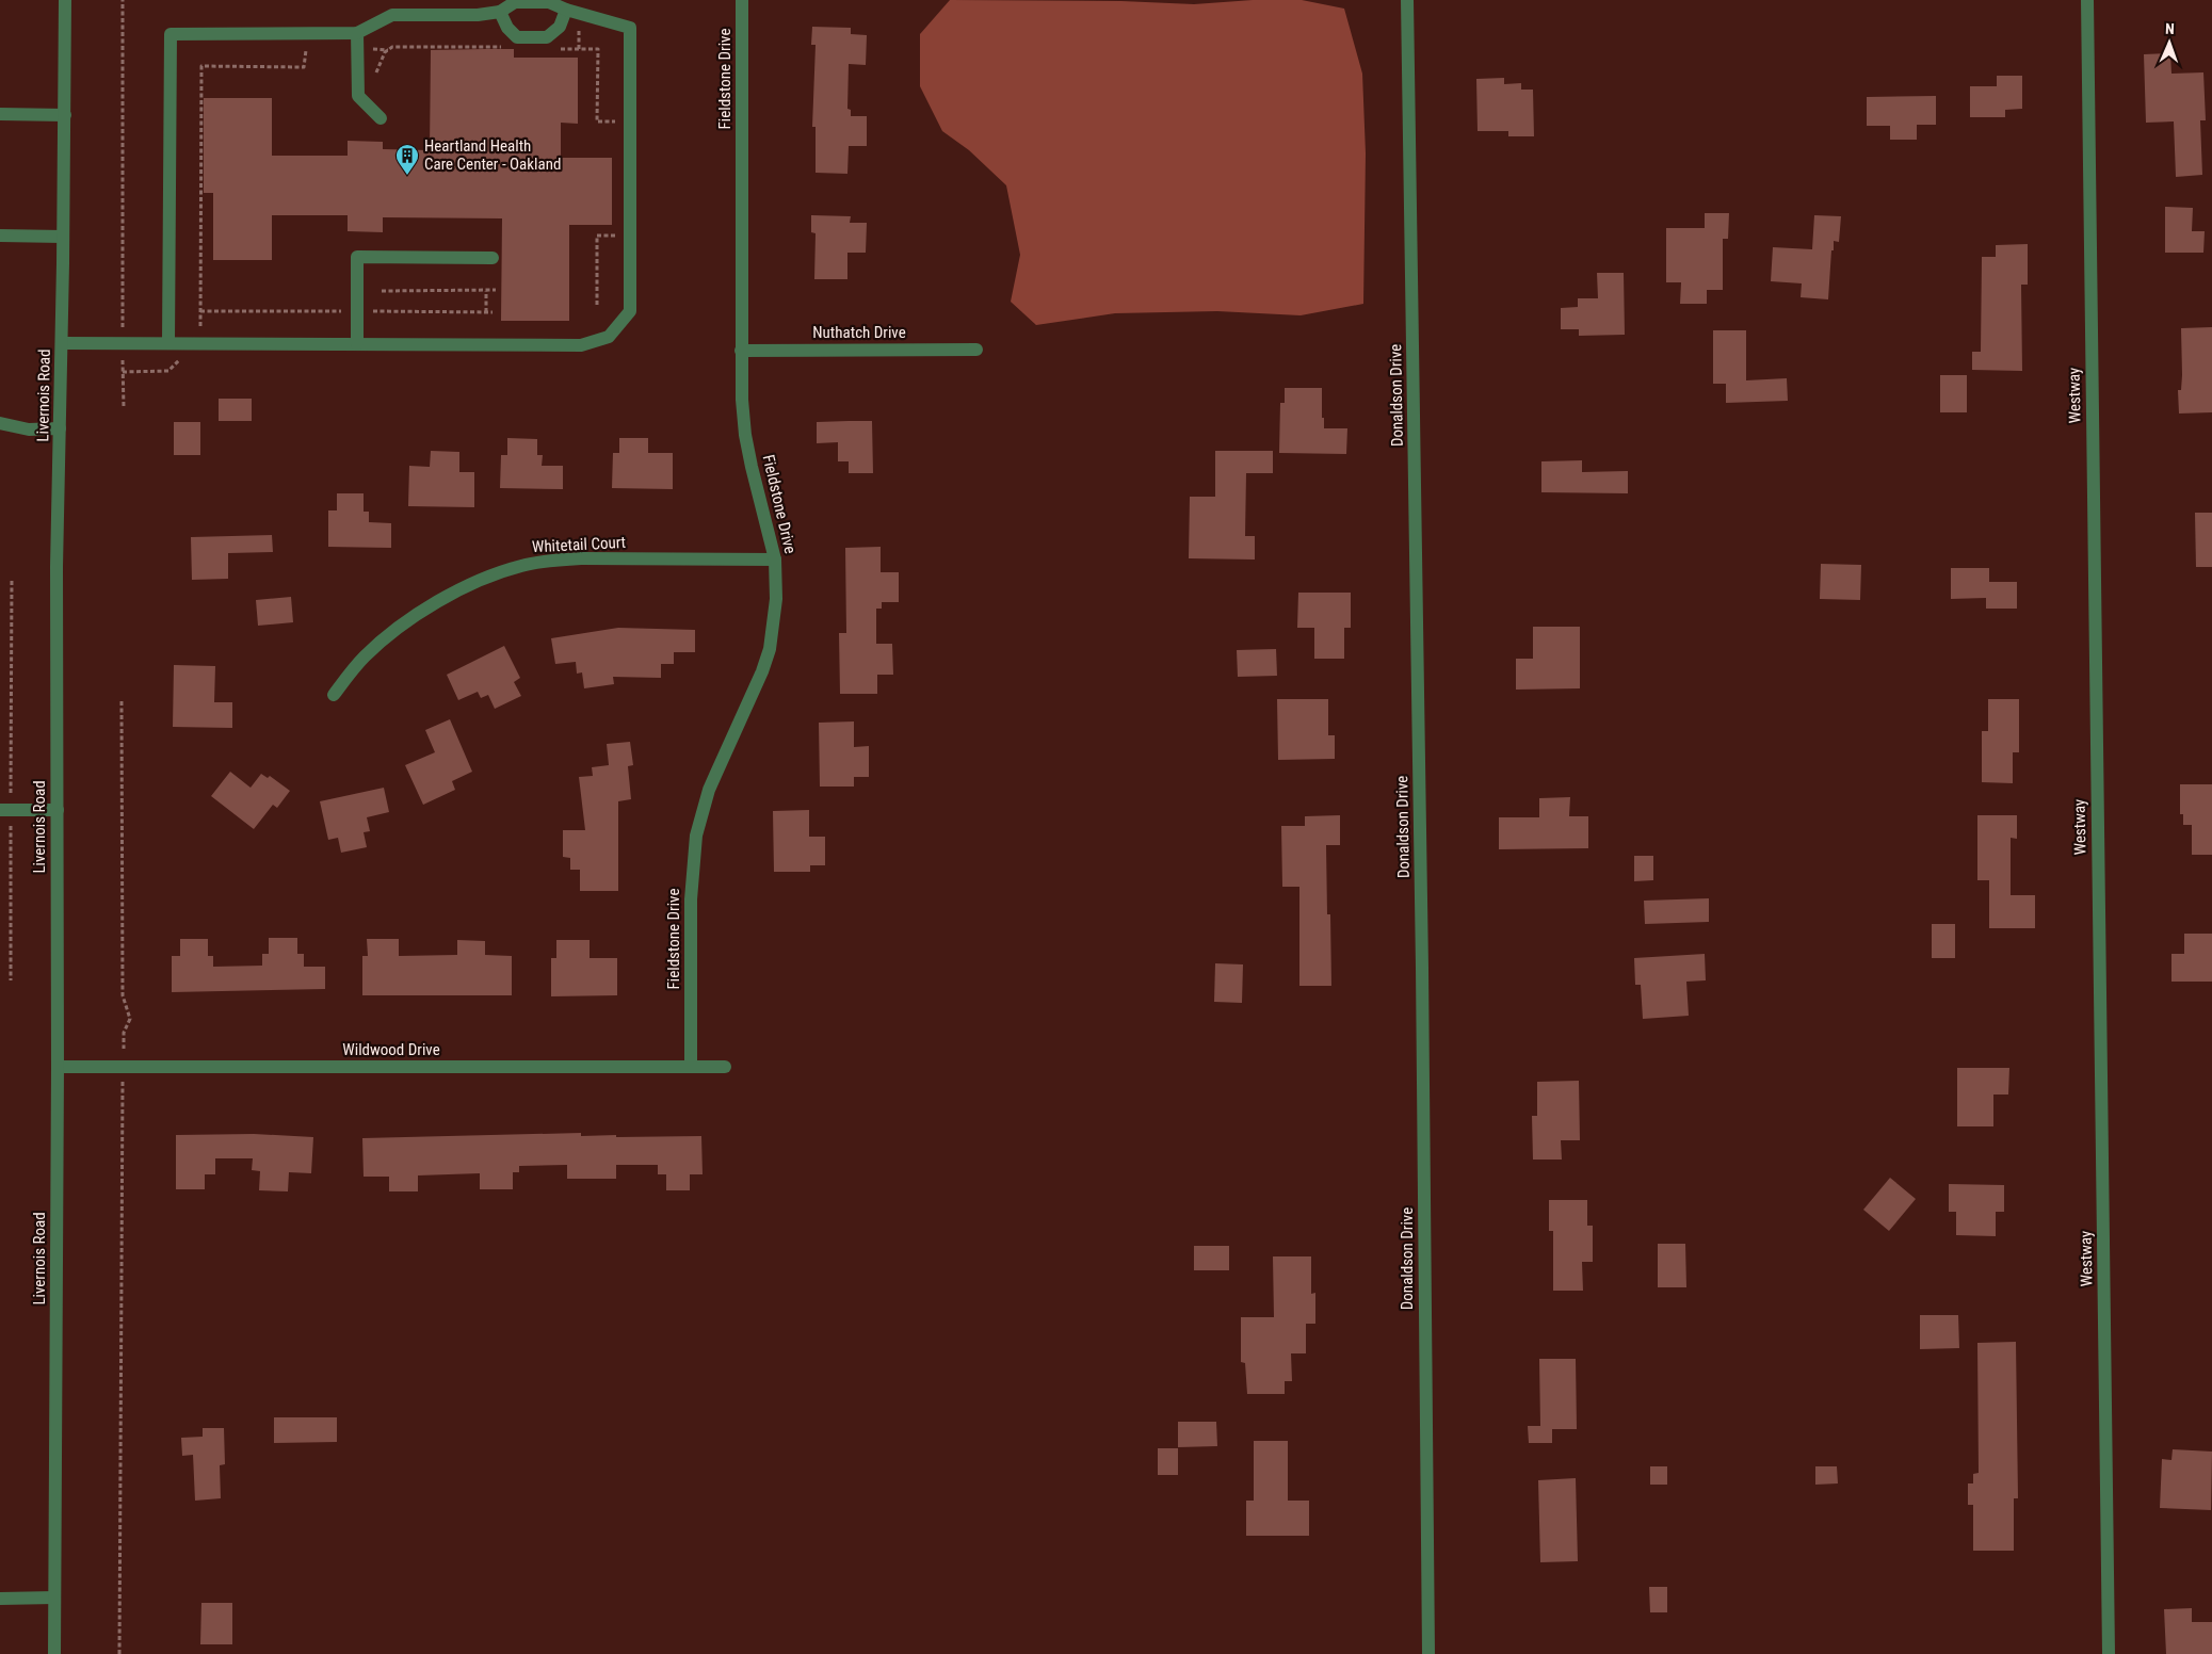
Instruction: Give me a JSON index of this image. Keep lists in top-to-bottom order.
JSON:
{
  "streets": {
    "street": [
      "Fieldstone Drive",
      "Nuthatch Drive",
      "Livernois Road",
      "Donaldson Drive",
      "Westway",
      "Whitetail Court",
      "Wildwood Drive"
    ]
  },
  "crossings": [
    ["Fieldstone Drive", "Nuthatch Drive"],
    ["Fieldstone Drive", "Whitetail Court"],
    ["Fieldstone Drive", "Wildwood Drive"],
    ["Livernois Road", "Wildwood Drive"]
  ],
  "places": {
    "building": ["Heartland Health Care Center - Oakland"]
  },
  "north": "top"
}
